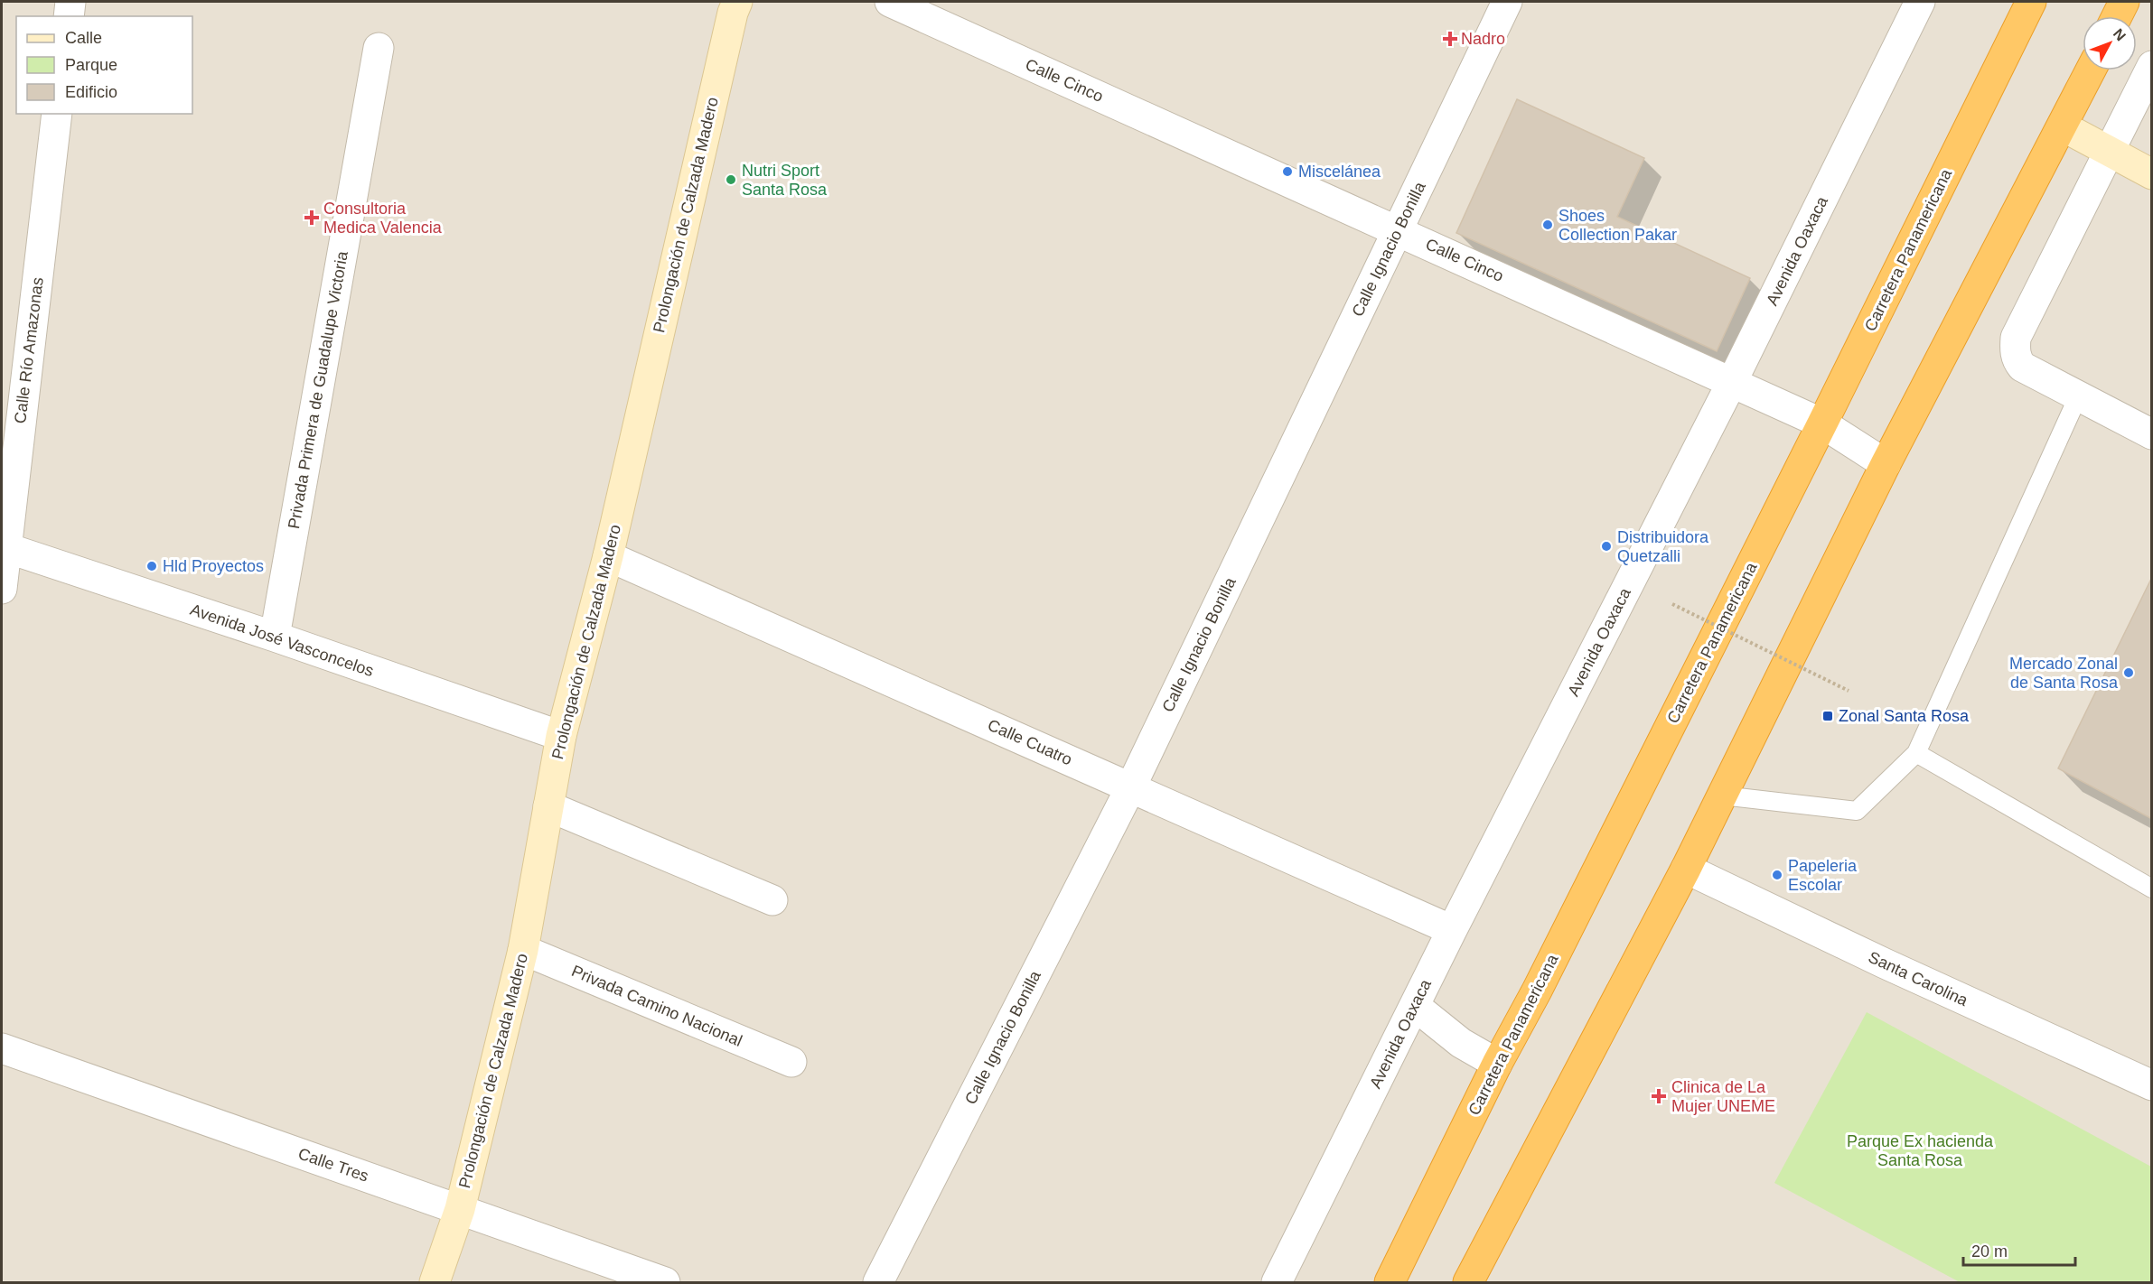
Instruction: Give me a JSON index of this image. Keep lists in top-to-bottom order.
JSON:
{
  "streets": {
    "highway": ["Carretera Panamericana"],
    "street": [
      "Calle Cinco",
      "Prolongación de Calzada Madero",
      "Calle Ignacio Bonilla",
      "Avenida Oaxaca",
      "Calle Río Amazonas",
      "Privada Primera de Guadalupe Victoria",
      "Avenida José Vasconcelos",
      "Calle Cuatro",
      "Santa Carolina",
      "Privada Camino Nacional",
      "Calle Tres"
    ]
  },
  "crossings": [
    ["Calle Cinco", "Calle Ignacio Bonilla"],
    ["Calle Cinco", "Carretera Panamericana"],
    ["Calle Cinco", "Avenida Oaxaca"],
    ["Prolongación de Calzada Madero", "Avenida José Vasconcelos"],
    ["Prolongación de Calzada Madero", "Calle Cuatro"],
    ["Prolongación de Calzada Madero", "Privada Camino Nacional"],
    ["Prolongación de Calzada Madero", "Calle Tres"],
    ["Calle Ignacio Bonilla", "Calle Cuatro"],
    ["Avenida Oaxaca", "Calle Cuatro"],
    ["Calle Río Amazonas", "Avenida José Vasconcelos"],
    ["Privada Primera de Guadalupe Victoria", "Avenida José Vasconcelos"]
  ],
  "parks": ["Parque Ex hacienda Santa Rosa"],
  "places": {
    "health": ["Nadro", "Consultoria Medica Valencia", "Clinica de La Mujer UNEME"],
    "other": [
      "Miscelánea",
      "Nutri Sport Santa Rosa",
      "Shoes Collection Pakar",
      "Distribuidora Quetzalli",
      "Hld Proyectos",
      "Mercado Zonal de Santa Rosa",
      "Papeleria Escolar"
    ],
    "transit": ["Zonal Santa Rosa"]
  },
  "legend": ["Calle", "Parque", "Edificio"],
  "scale_bar": "20 m",
  "north": "top right"
}
